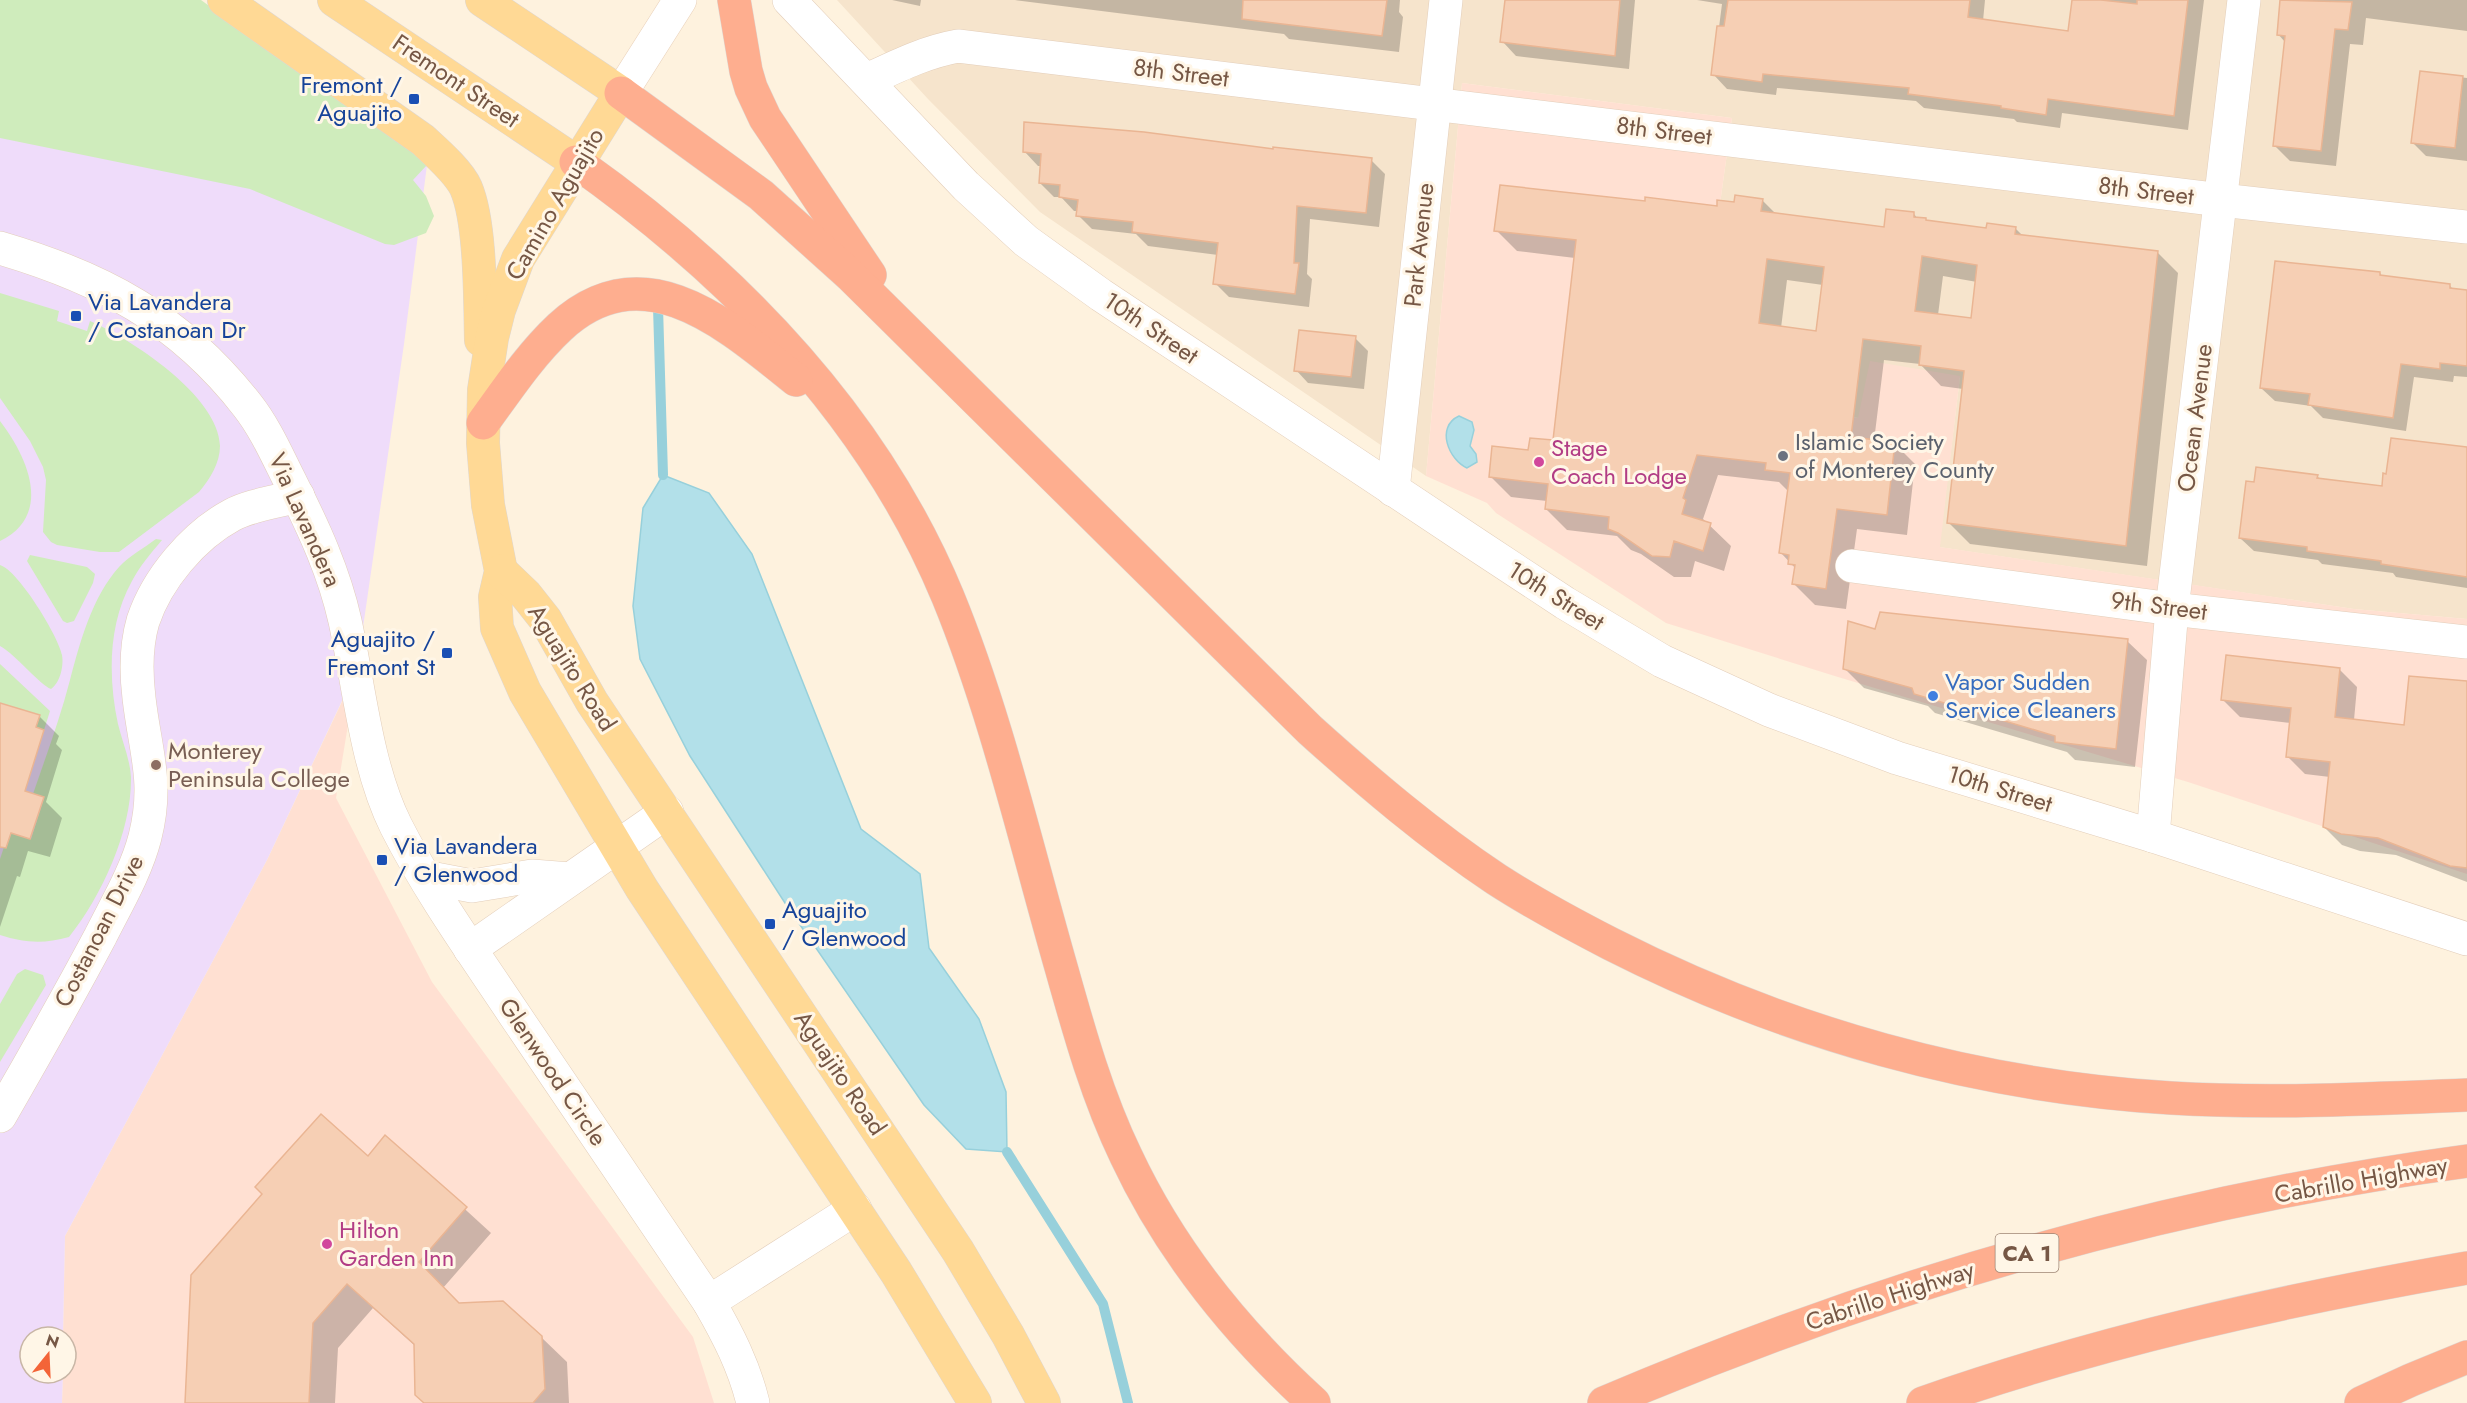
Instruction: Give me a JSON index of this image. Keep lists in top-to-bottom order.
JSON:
{
  "streets": {
    "highway": ["Cabrillo Highway", "CA 1"],
    "main road": ["Fremont Street", "Camino Aguajito", "Aguajito Road"],
    "street": [
      "8th Street",
      "Park Avenue",
      "10th Street",
      "Ocean Avenue",
      "Via Lavandera",
      "9th Street",
      "Costanoan Drive",
      "Glenwood Circle"
    ]
  },
  "crossings": [
    ["8th Street", "Park Avenue"],
    ["8th Street", "10th Street"],
    ["8th Street", "Ocean Avenue"],
    ["Fremont Street", "Camino Aguajito"],
    ["Camino Aguajito", "Aguajito Road"],
    ["Park Avenue", "10th Street"],
    ["10th Street", "Ocean Avenue"],
    ["Ocean Avenue", "9th Street"],
    ["Via Lavandera", "Costanoan Drive"],
    ["Via Lavandera", "Glenwood Circle"]
  ],
  "places": {
    "transit": [
      "Fremont / Aguajito",
      "Via Lavandera / Costanoan Dr",
      "Aguajito / Fremont St",
      "Via Lavandera / Glenwood",
      "Aguajito / Glenwood"
    ],
    "other": [
      "Islamic Society of Monterey County",
      "Stage Coach Lodge",
      "Vapor Sudden Service Cleaners",
      "Monterey Peninsula College",
      "Hilton Garden Inn"
    ]
  },
  "north": "top"
}
